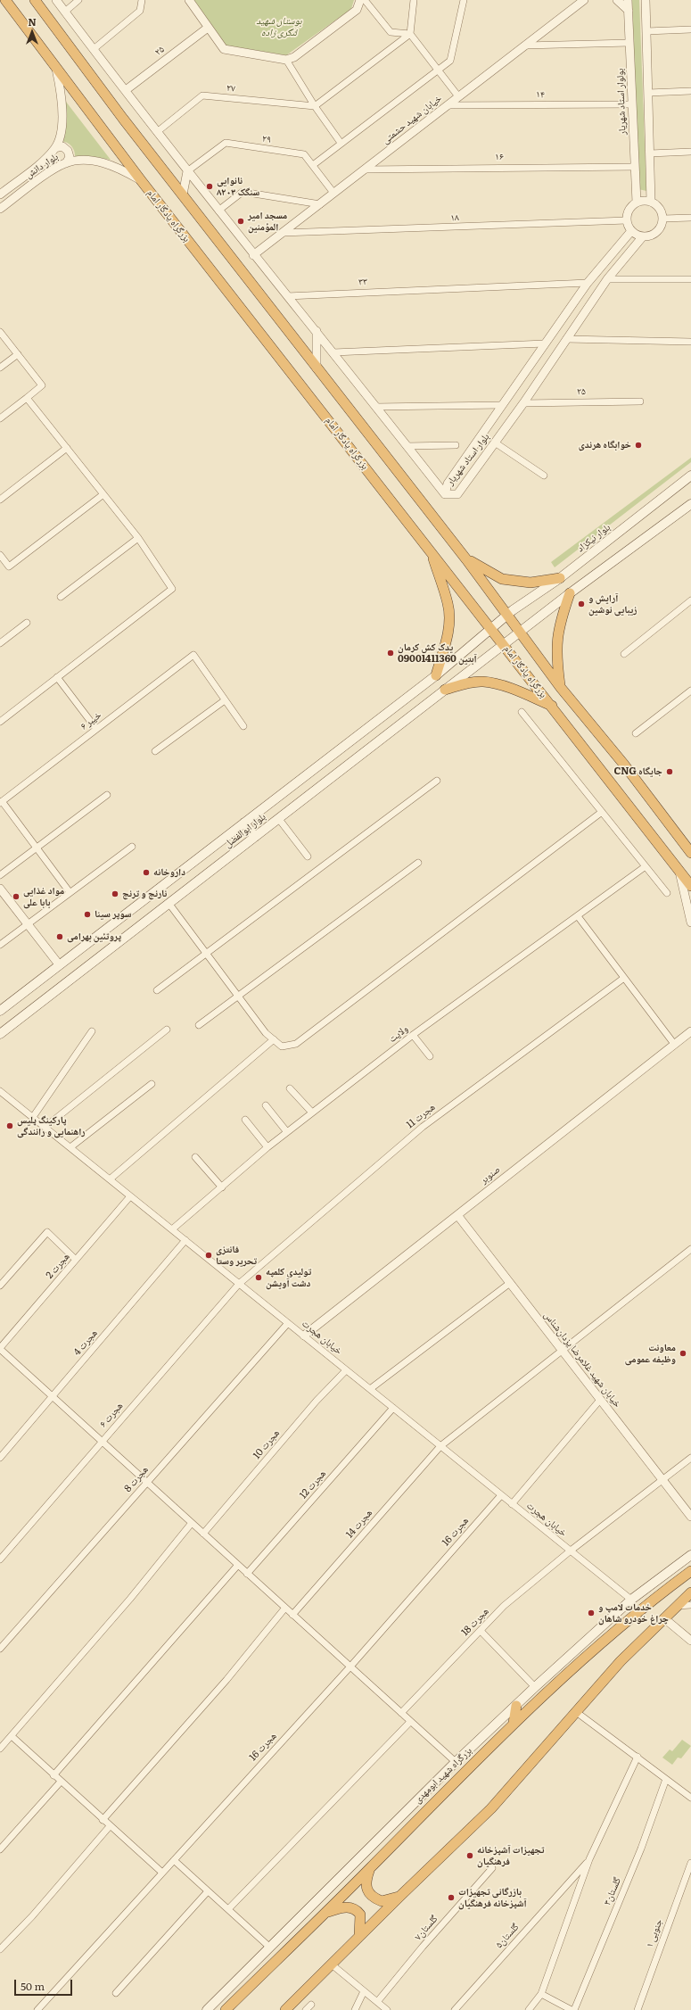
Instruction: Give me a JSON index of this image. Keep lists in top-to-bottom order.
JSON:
{
  "streets": {
    "highway": ["بزرگراه یادگار امام", "بزرگراه شهید ابومهدی"],
    "main road": ["بلوار نیکزاد", "بلوار ابوالفضل"],
    "street": [
      "۲۵",
      "۲۷",
      "۱۴",
      "بولوار استاد شهریار",
      "خیابان شهید حشمتی",
      "۲۹",
      "۱۶",
      "بلوار دانش",
      "۱۸",
      "۳۳",
      "بلوار استاد شهریار",
      "خیبر ۶",
      "ولایت",
      "هجرت 11",
      "صنوبر",
      "هجرت 2",
      "خیابان هجرت",
      "هجرت 4",
      "خیابان شهید غلامرضا یزدان‌شناس",
      "هجرت ۶",
      "هجرت 10",
      "هجرت 8",
      "هجرت 12",
      "هجرت 14",
      "هجرت 16",
      "هجرت 18",
      "گلستان۳",
      "گلستان۷",
      "جنوبی ۱",
      "گلستان۵"
    ]
  },
  "crossings": [
    ["۲۵", "بلوار استاد شهریار"],
    ["۱۴", "بولوار استاد شهریار"],
    ["۱۴", "خیابان شهید حشمتی"],
    ["بولوار استاد شهریار", "۱۶"],
    ["بولوار استاد شهریار", "۱۸"],
    ["بولوار استاد شهریار", "بلوار استاد شهریار"],
    ["خیابان شهید حشمتی", "۲۹"],
    ["خیابان شهید حشمتی", "۱۶"],
    ["خیابان شهید حشمتی", "۱۸"],
    ["بلوار دانش", "بزرگراه یادگار امام"],
    ["بزرگراه یادگار امام", "بلوار نیکزاد"],
    ["بزرگراه یادگار امام", "بلوار ابوالفضل"],
    ["۱۸", "بلوار استاد شهریار"],
    ["۳۳", "بلوار استاد شهریار"],
    ["بلوار نیکزاد", "بلوار ابوالفضل"],
    ["ولایت", "خیابان هجرت"],
    ["هجرت 11", "خیابان هجرت"],
    ["هجرت 11", "هجرت ۶"],
    ["صنوبر", "خیابان هجرت"],
    ["صنوبر", "خیابان شهید غلامرضا یزدان‌شناس"],
    ["هجرت 2", "خیابان هجرت"],
    ["خیابان هجرت", "هجرت 4"],
    ["خیابان هجرت", "هجرت ۶"],
    ["خیابان هجرت", "هجرت 10"],
    ["خیابان هجرت", "هجرت 8"],
    ["خیابان هجرت", "هجرت 12"],
    ["خیابان هجرت", "هجرت 14"],
    ["خیابان هجرت", "هجرت 16"],
    ["خیابان هجرت", "هجرت 18"],
    ["خیابان هجرت", "بزرگراه شهید ابومهدی"],
    ["خیابان شهید غلامرضا یزدان‌شناس", "هجرت 14"],
    ["خیابان شهید غلامرضا یزدان‌شناس", "هجرت 18"]
  ],
  "parks": ["بوستان شهید لنگری زاده"],
  "places": [
    "نانوایی ۸۲۰۳ سنگک",
    "مسجد امیر المؤمنین",
    "خوابگاه هرندی",
    "آرایش و زیبایی نوشین",
    "یدک کش کرمان آبتین 09001411360",
    "CNG جایگاه",
    "داروخانه",
    "نارنج و ترنج",
    "مواد غذایی بابا علی",
    "سوپر سینا",
    "پروتئین بهرامی",
    "پارکینگ پلیس راهنمایی و رانندگی",
    "فانتزی تحریر وستا",
    "تولیدی کلمپه دشت آویشن",
    "معاونت وظیفه عمومی",
    "خدمات لامپ و چراغ خودرو شاهان",
    "تجهیزات آشپزخانه فرهنگیان",
    "بازرگانی تجهیزات آشپزخانه فرهنگیان"
  ],
  "scale_bar": "50 m",
  "north": "top"
}
